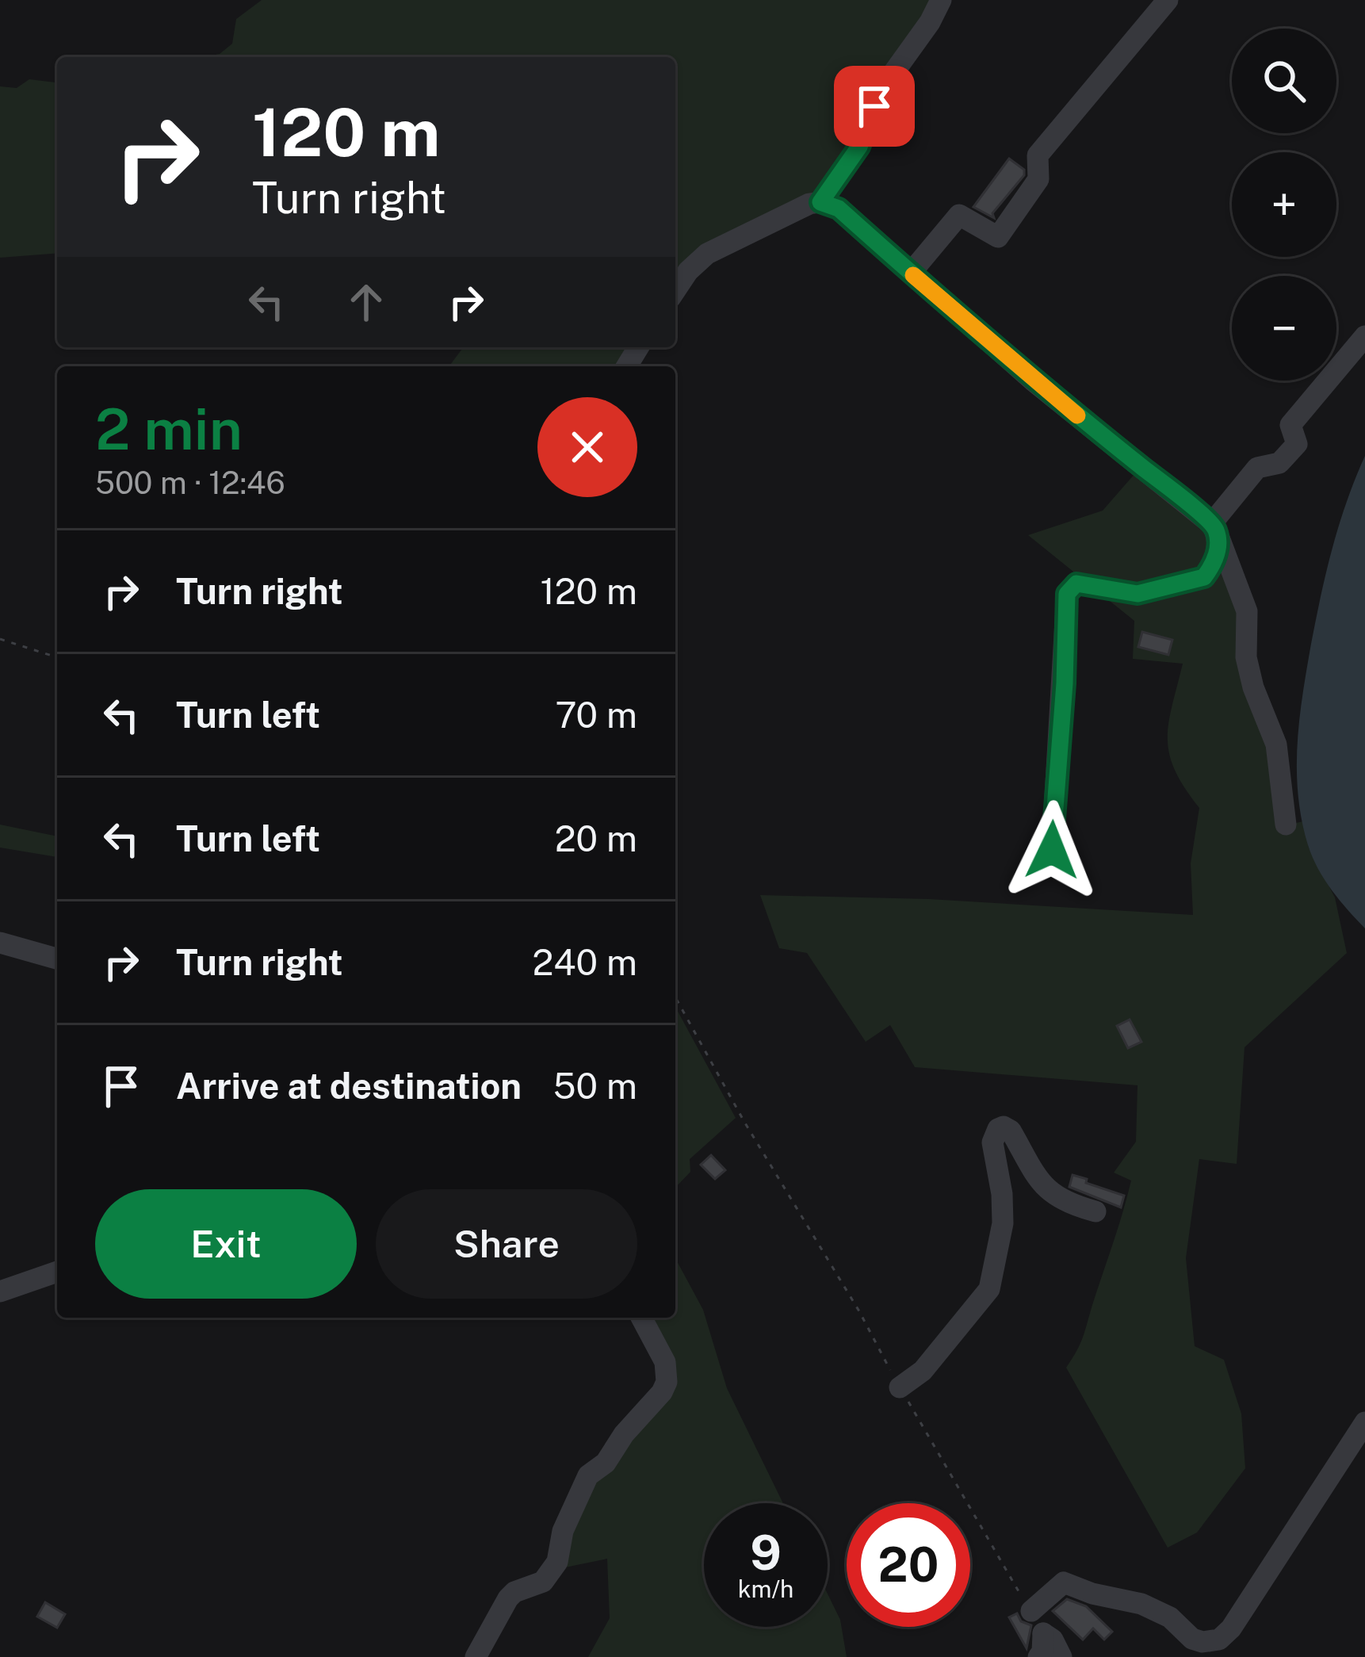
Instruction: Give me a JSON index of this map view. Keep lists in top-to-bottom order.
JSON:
{
  "page": {
    "map_buttons": ["+", "−"],
    "turn": ["120 m", "Turn right"],
    "heading": ["2 min", "500 m · 12:46"],
    "list": [
      {
        "name": "Turn right",
        "value": "120 m"
      },
      {
        "name": "Turn left",
        "value": "70 m"
      },
      {
        "name": "Turn left",
        "value": "20 m"
      },
      {
        "name": "Turn right",
        "value": "240 m"
      },
      {
        "name": "Arrive at destination",
        "value": "50 m"
      }
    ],
    "buttons": ["Exit", "Share"],
    "speed": "9 km/h",
    "limit": "20"
  }
}
